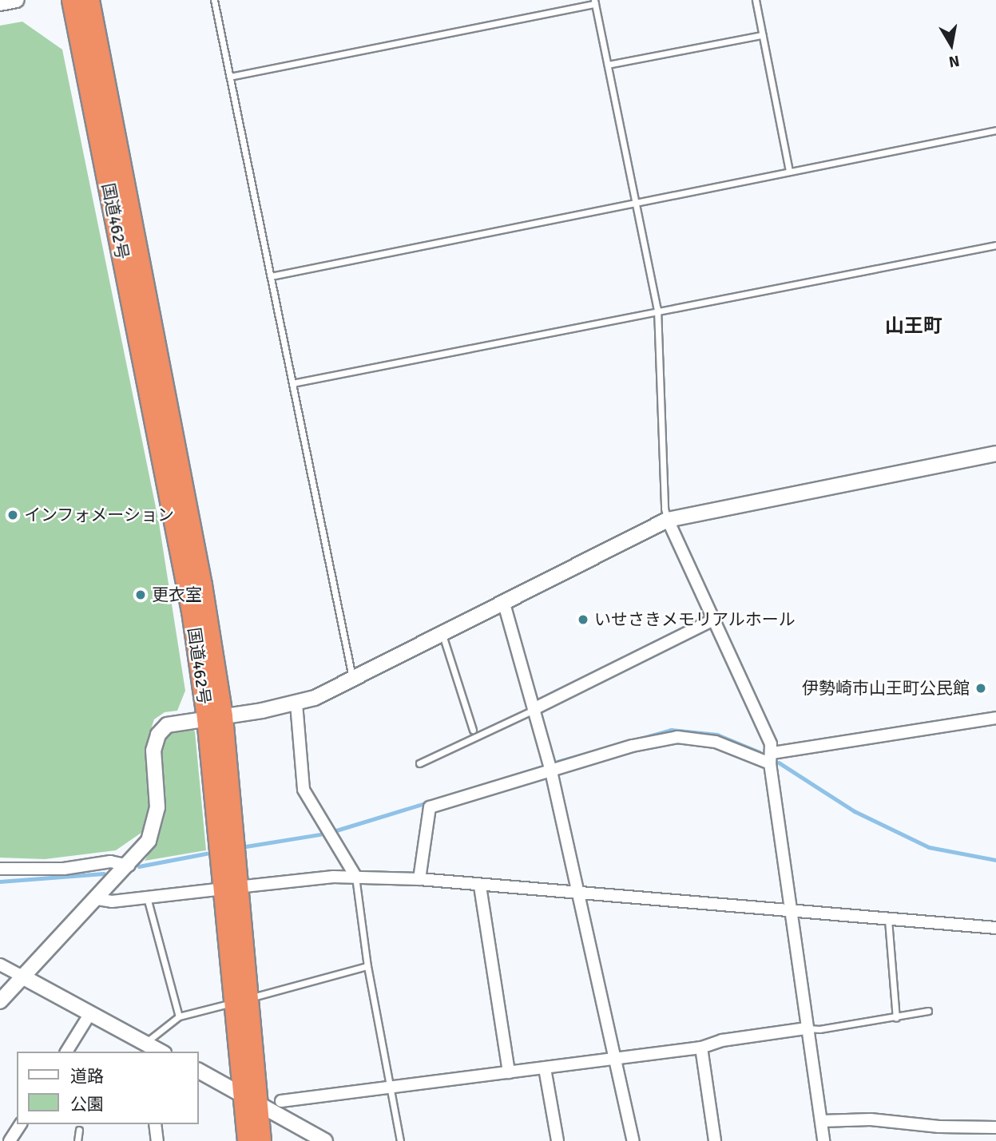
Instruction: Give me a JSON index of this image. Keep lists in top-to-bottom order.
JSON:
{
  "streets": {
    "highway": ["国道462号"]
  },
  "districts": ["山王町"],
  "places": [
    "インフォメーション",
    "更衣室",
    "いせさきメモリアルホール",
    "伊勢崎市山王町公民館"
  ],
  "legend": ["道路", "公園"],
  "north": "bottom"
}
